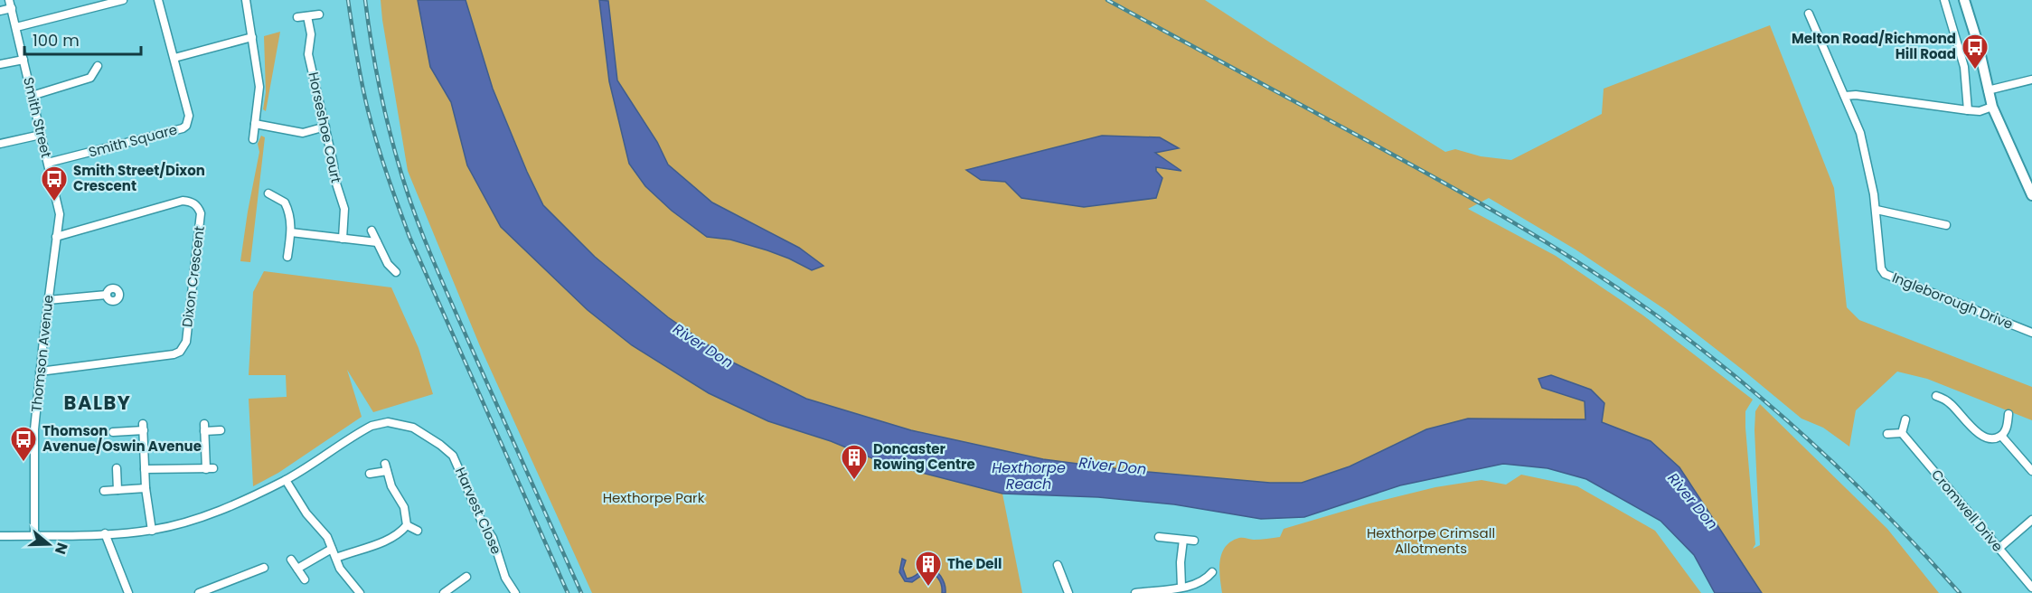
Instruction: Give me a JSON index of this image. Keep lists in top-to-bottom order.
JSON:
{
  "streets": {
    "street": [
      "Smith Street",
      "Horseshoe Court",
      "Smith Square",
      "Dixon Crescent",
      "Ingleborough Drive",
      "Thomson Avenue",
      "Harvest Close",
      "Cromwell Drive"
    ]
  },
  "crossings": [
    ["Smith Street", "Smith Square"],
    ["Smith Street", "Dixon Crescent"],
    ["Smith Street", "Thomson Avenue"],
    ["Dixon Crescent", "Thomson Avenue"],
    ["Thomson Avenue", "Harvest Close"]
  ],
  "districts": ["BALBY"],
  "water": ["River Don", "Hexthorpe Reach"],
  "parks": ["Hexthorpe Park", "Hexthorpe Crimsall Allotments"],
  "places": {
    "bus stop": ["Melton Road/Richmond Hill Road", "Smith Street/Dixon Crescent", "Thomson Avenue/Oswin Avenue"],
    "building": ["Doncaster Rowing Centre", "The Dell"]
  },
  "scale_bar": "100 m",
  "north": "right"
}
